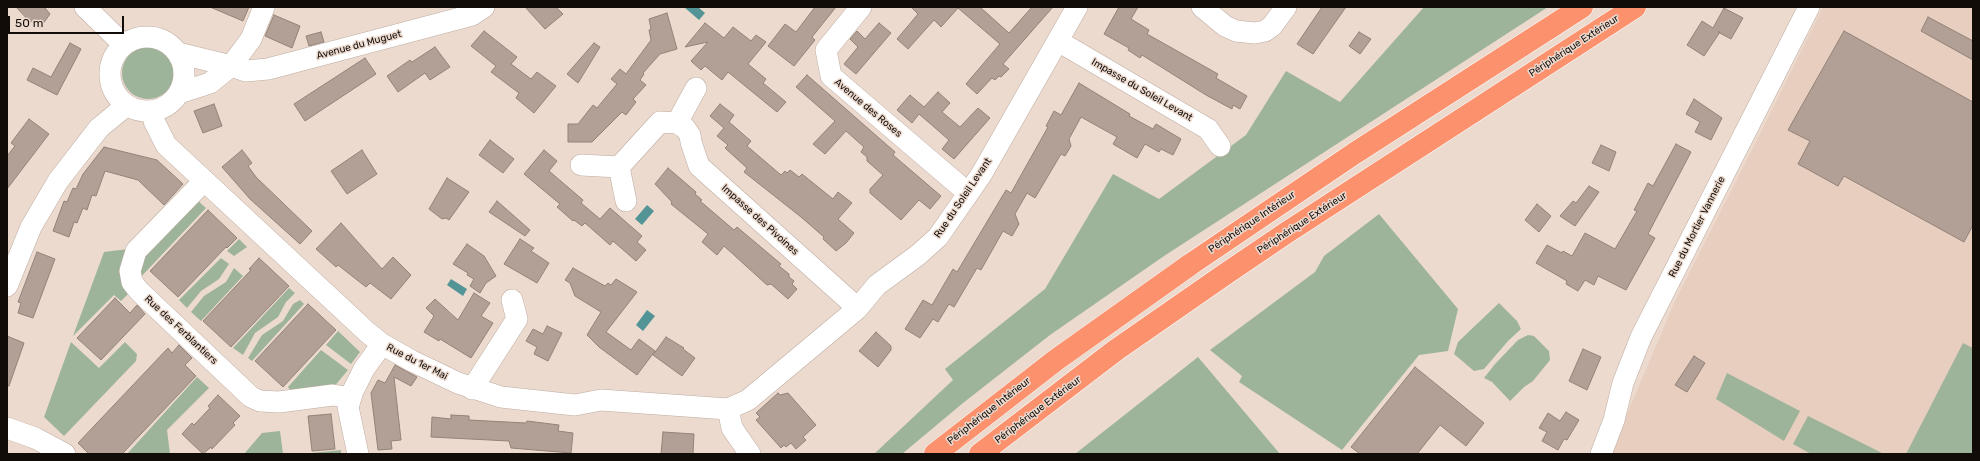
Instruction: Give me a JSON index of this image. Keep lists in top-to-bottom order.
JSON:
{
  "streets": {
    "highway": ["Périphérique Extérieur", "Périphérique Intérieur"],
    "street": [
      "Avenue du Muguet",
      "Impasse du Soleil Levant",
      "Avenue des Roses",
      "Rue du Soleil Levant",
      "Impasse des Pivoines",
      "Rue du Mortier Vannerie",
      "Rue des Ferblantiers",
      "Rue du 1er Mai"
    ]
  },
  "crossings": [
    ["Avenue du Muguet", "Rue du 1er Mai"],
    ["Impasse du Soleil Levant", "Rue du Soleil Levant"],
    ["Avenue des Roses", "Rue du Soleil Levant"],
    ["Rue du Soleil Levant", "Impasse des Pivoines"],
    ["Rue du Soleil Levant", "Rue du 1er Mai"],
    ["Rue des Ferblantiers", "Rue du 1er Mai"]
  ],
  "scale_bar": "50 m"
}
